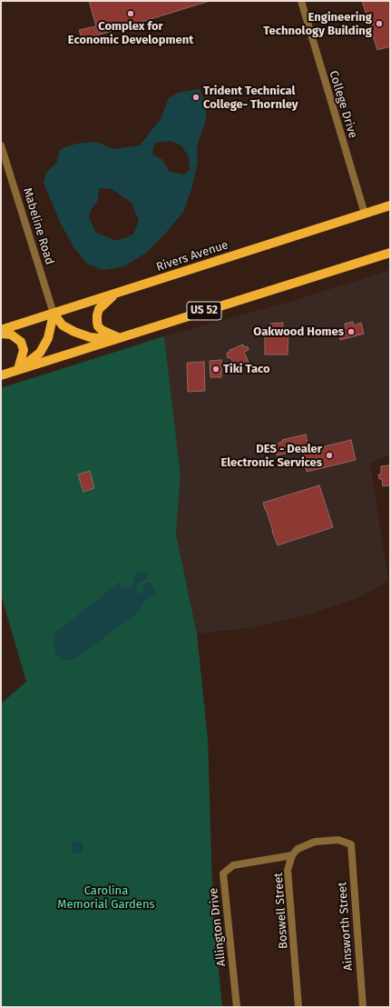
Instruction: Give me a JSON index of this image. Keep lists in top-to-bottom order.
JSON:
{
  "streets": {
    "main road": ["Rivers Avenue", "US 52"],
    "street": [
      "College Drive",
      "Mabeline Road",
      "Boswell Street",
      "Ainsworth Street",
      "Allington Drive"
    ]
  },
  "crossings": [
    ["College Drive", "Rivers Avenue"],
    ["Mabeline Road", "Rivers Avenue"],
    ["Boswell Street", "Ainsworth Street"],
    ["Boswell Street", "Allington Drive"]
  ],
  "parks": ["Carolina Memorial Gardens"],
  "places": [
    "Complex for Economic Development",
    "Engineering Technology Building",
    "Trident Technical College- Thornley",
    "Oakwood Homes",
    "Tiki Taco",
    "DES - Dealer Electronic Services"
  ]
}
